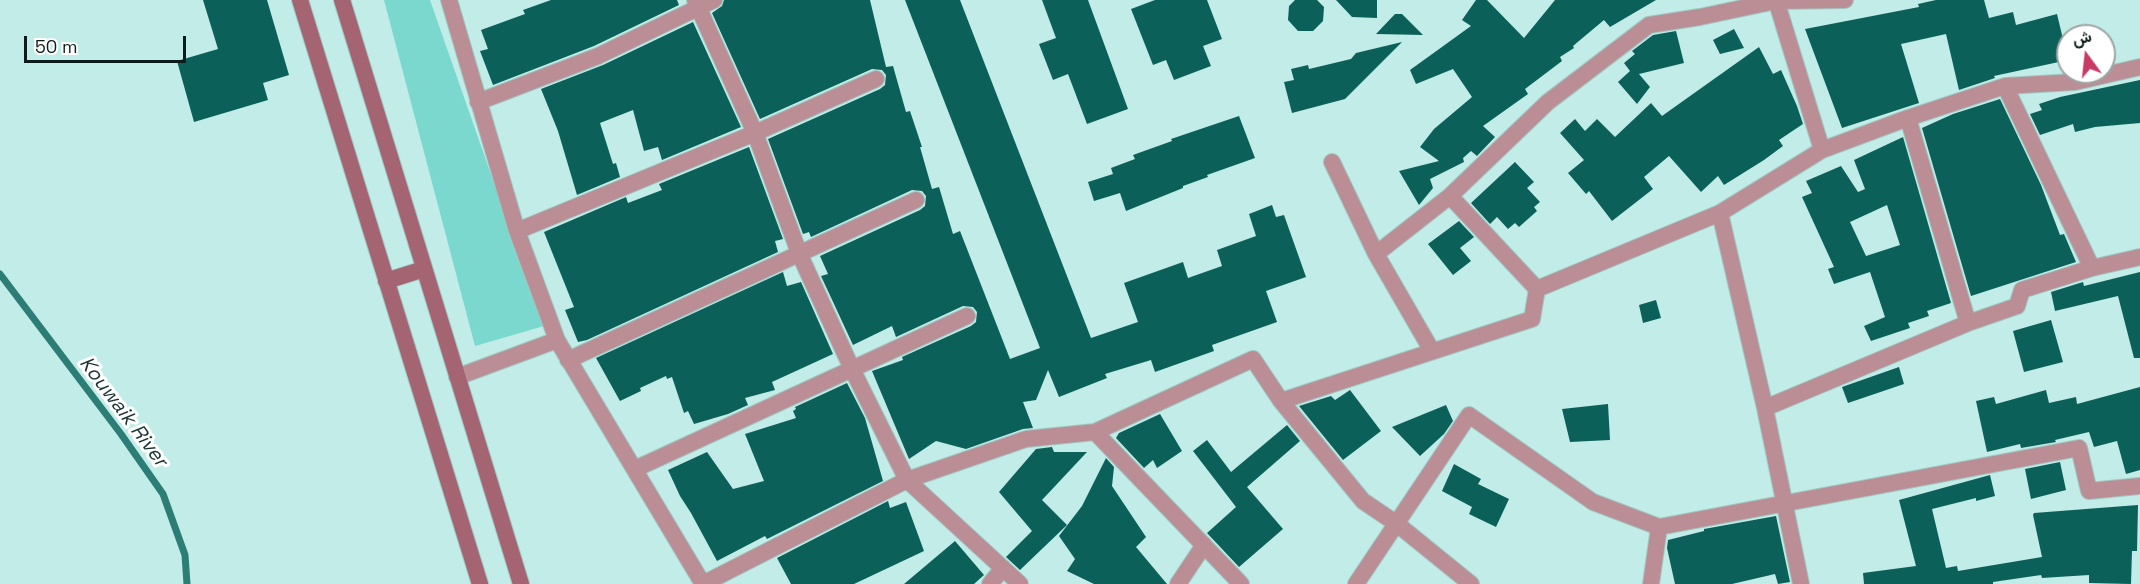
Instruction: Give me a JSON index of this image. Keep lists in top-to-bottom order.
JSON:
{
  "water": ["Kouwaik River"],
  "scale_bar": "50 m",
  "north": "top"
}
